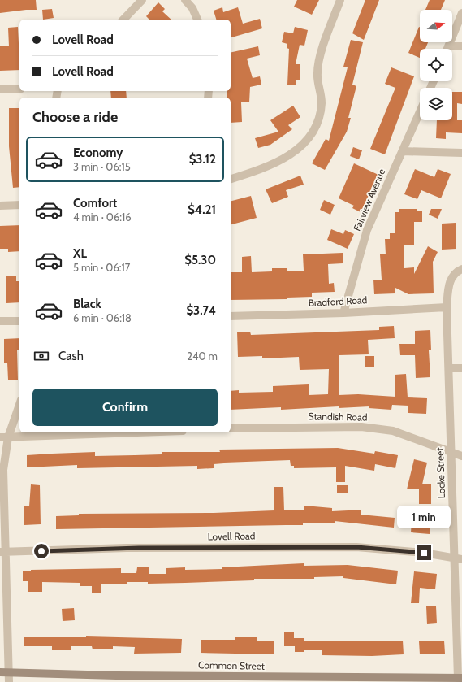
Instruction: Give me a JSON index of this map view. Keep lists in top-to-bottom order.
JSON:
{
  "streets": {
    "main road": ["Common Street"],
    "street": [
      "Fairview Avenue",
      "Bradford Road",
      "Standish Road",
      "Locke Street",
      "Lovell Road"
    ]
  },
  "crossings": [
    ["Fairview Avenue", "Bradford Road"],
    ["Bradford Road", "Locke Street"],
    ["Standish Road", "Locke Street"],
    ["Locke Street", "Lovell Road"],
    ["Locke Street", "Common Street"]
  ],
  "north": "right",
  "page": {
    "banner": ["Lovell Road", "Lovell Road"],
    "heading": "Choose a ride",
    "list": [
      {
        "name": "Economy",
        "note": "3 min · 06:15",
        "value": "$3.12"
      },
      {
        "name": "Comfort",
        "note": "4 min · 06:16",
        "value": "$4.21"
      },
      {
        "name": "XL",
        "note": "5 min · 06:17",
        "value": "$5.30"
      },
      {
        "name": "Black",
        "note": "6 min · 06:18",
        "value": "$3.74"
      }
    ],
    "pay": ["Cash", "240 m"],
    "buttons": "Confirm",
    "bubble": "1 min"
  }
}
